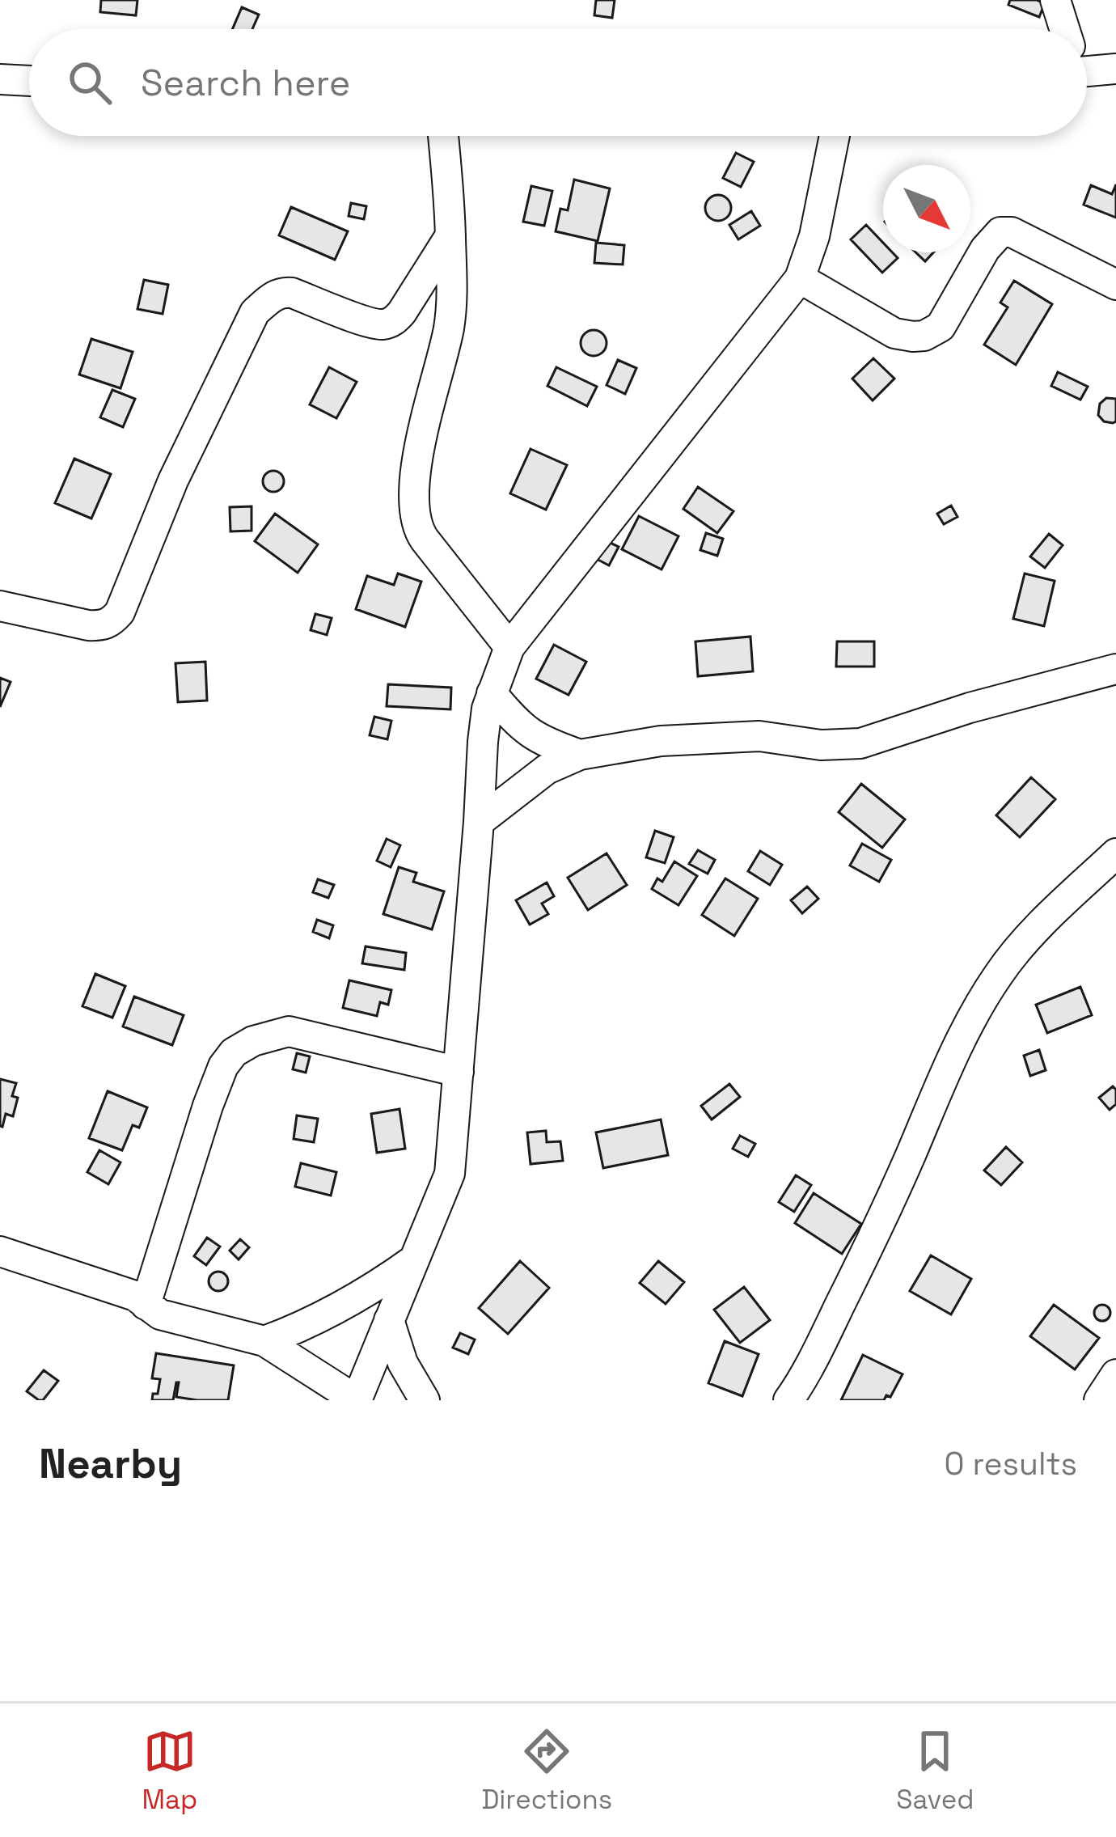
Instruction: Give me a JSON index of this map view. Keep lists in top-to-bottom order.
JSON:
{
  "north": "bottom right",
  "page": {
    "search": "Search here",
    "heading": ["Nearby", "0 results"],
    "nav": ["Map", "Directions", "Saved"]
  }
}
